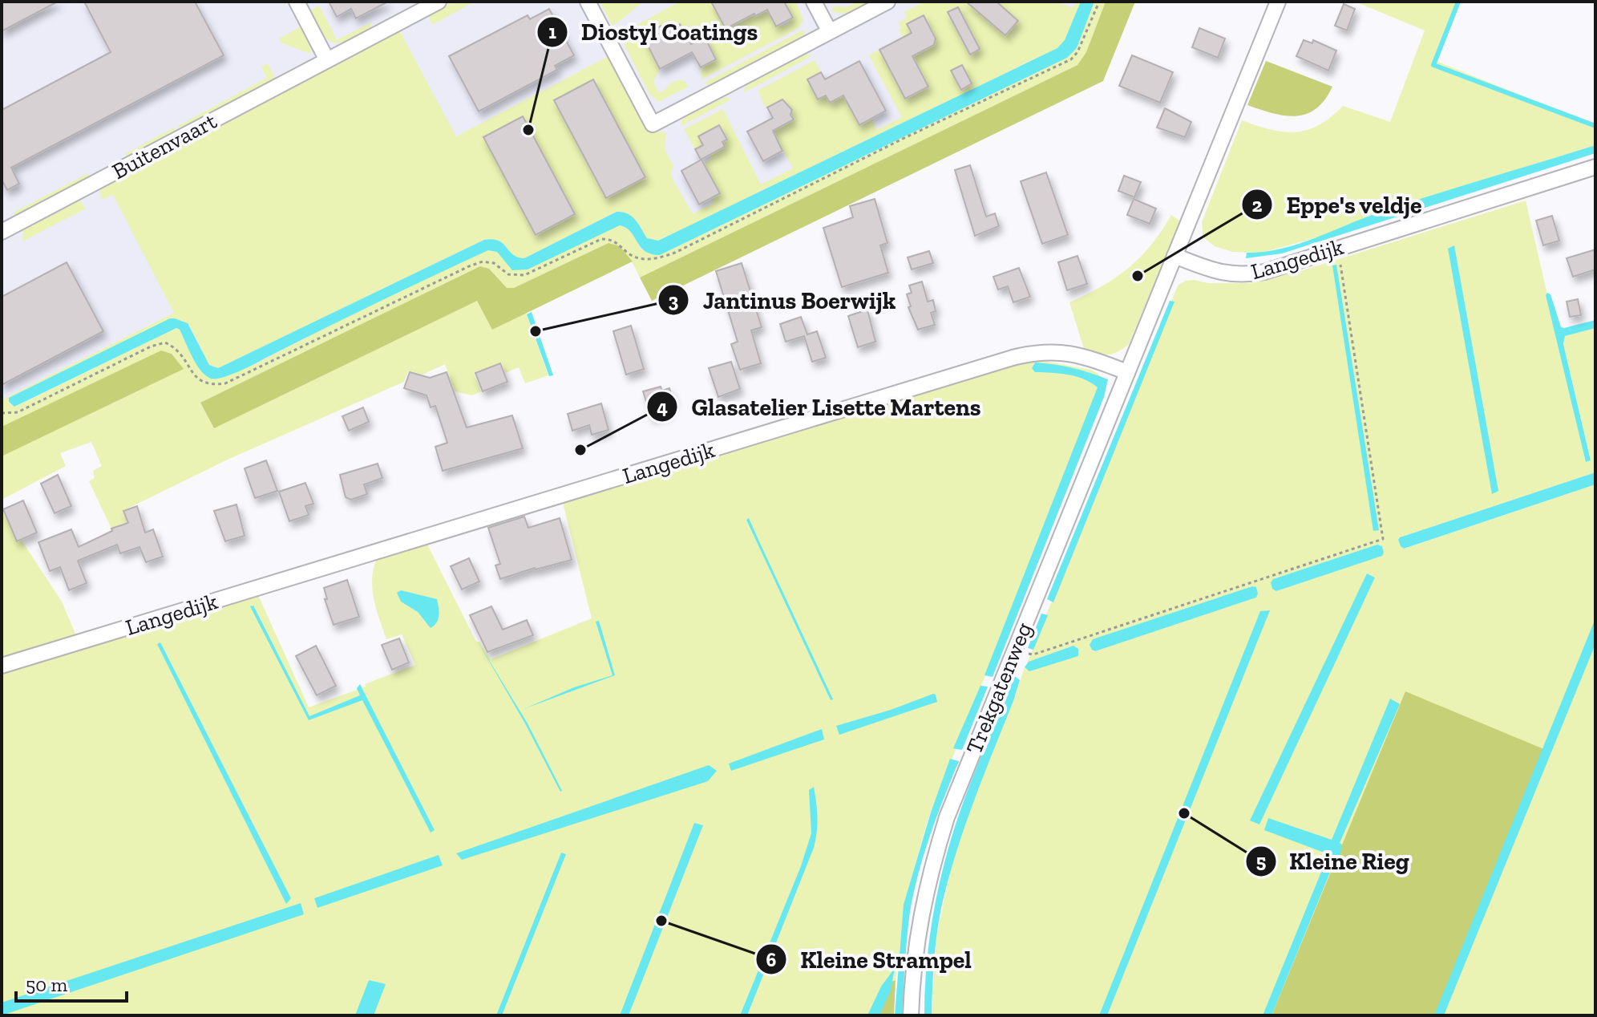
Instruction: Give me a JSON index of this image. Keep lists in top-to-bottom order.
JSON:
{
  "streets": {
    "street": ["Buitenvaart", "Langedijk", "Trekgatenweg"]
  },
  "crossings": [
    ["Langedijk", "Trekgatenweg"]
  ],
  "places": [
    "Diostyl Coatings",
    "Eppe's veldje",
    "Jantinus Boerwijk",
    "Glasatelier Lisette Martens",
    "Kleine Rieg",
    "Kleine Strampel"
  ],
  "scale_bar": "50 m"
}
